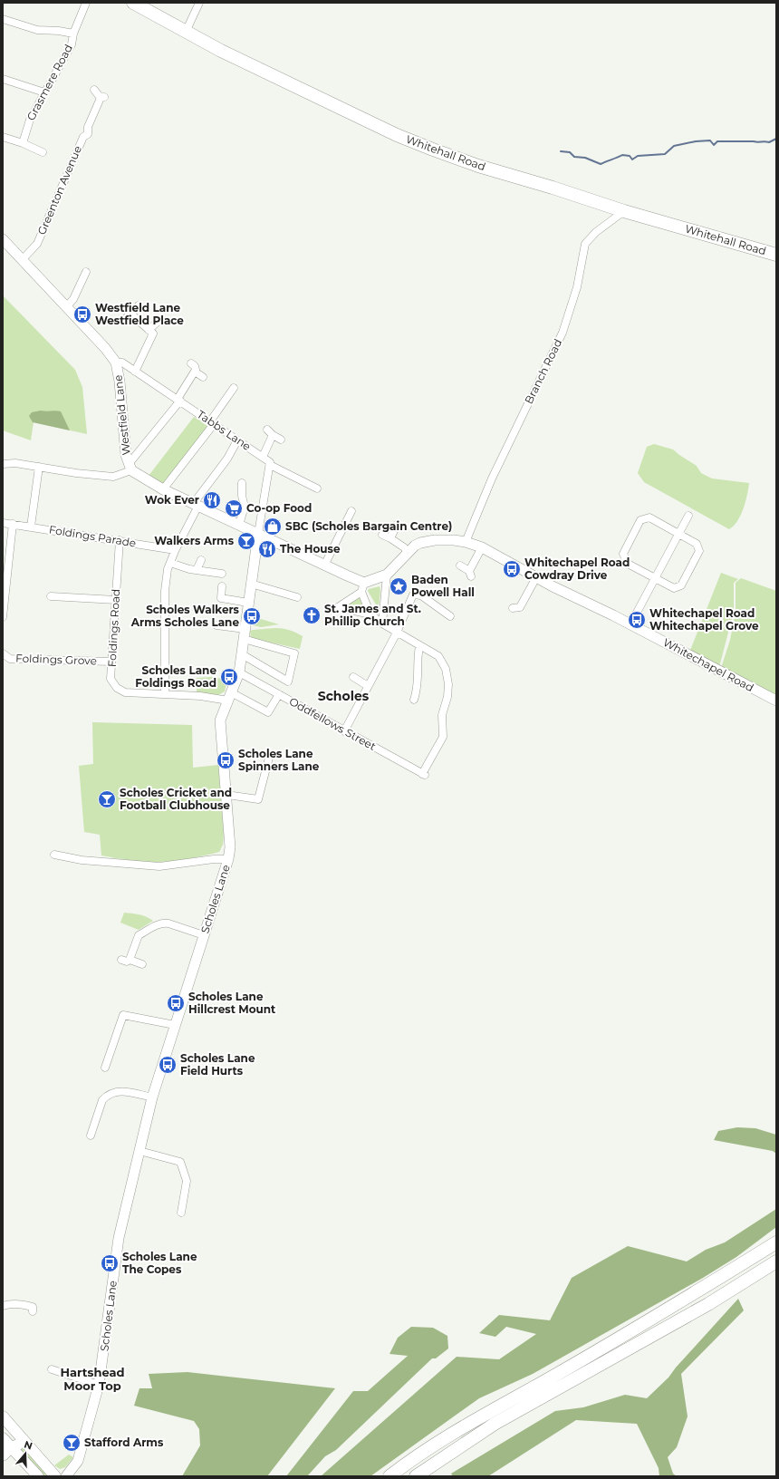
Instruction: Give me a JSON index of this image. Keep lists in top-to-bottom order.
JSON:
{
  "streets": {
    "highway": ["Whitehall Road"],
    "main road": ["Westfield Lane", "Whitechapel Road", "Scholes Lane"],
    "street": [
      "Grasmere Road",
      "Greenton Avenue",
      "Branch Road",
      "Tabbs Lane",
      "Foldings Parade",
      "Foldings Road",
      "Foldings Grove",
      "Oddfellows Street"
    ]
  },
  "crossings": [
    ["Whitehall Road", "Branch Road"],
    ["Greenton Avenue", "Westfield Lane"],
    ["Branch Road", "Whitechapel Road"],
    ["Westfield Lane", "Tabbs Lane"],
    ["Westfield Lane", "Scholes Lane"],
    ["Foldings Parade", "Foldings Road"],
    ["Foldings Road", "Foldings Grove"],
    ["Foldings Road", "Oddfellows Street"],
    ["Foldings Road", "Scholes Lane"],
    ["Oddfellows Street", "Scholes Lane"]
  ],
  "districts": ["Scholes", "Hartshead Moor Top"],
  "places": {
    "bus stop": [
      "Westfield Lane Westfield Place",
      "Whitechapel Road Cowdray Drive",
      "Scholes Walkers Arms Scholes Lane",
      "Whitechapel Road Whitechapel Grove",
      "Scholes Lane Foldings Road",
      "Scholes Lane Spinners Lane",
      "Scholes Lane Hillcrest Mount",
      "Scholes Lane Field Hurts",
      "Scholes Lane The Copes"
    ],
    "restaurant": ["Wok Ever", "The House"],
    "supermarket": ["Co-op Food"],
    "shop": ["SBC (Scholes Bargain Centre)"],
    "bar": ["Walkers Arms", "Scholes Cricket and Football Clubhouse", "Stafford Arms"],
    "place": ["Baden Powell Hall"],
    "church": ["St. James and St. Phillip Church"]
  },
  "north": "top"
}
